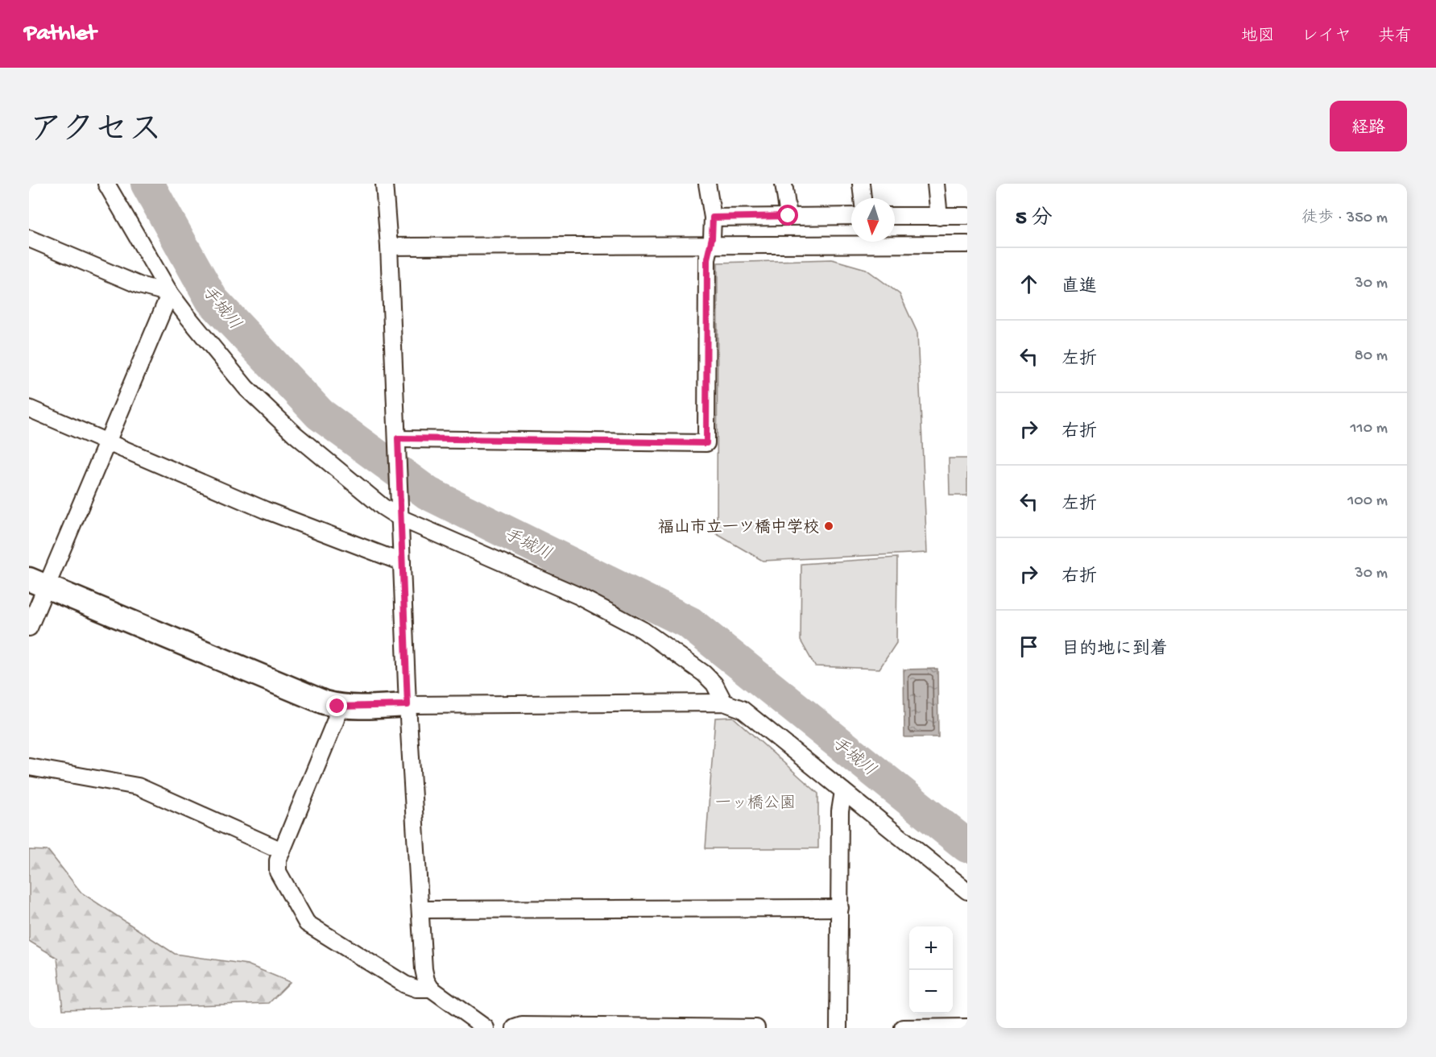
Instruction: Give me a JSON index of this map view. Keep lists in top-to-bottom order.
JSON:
{
  "water": ["手城川"],
  "parks": ["一ッ橋公園"],
  "places": ["福山市立一ツ橋中学校"],
  "north": "bottom",
  "page": {
    "header": "Pathlet",
    "nav": ["地図", "レイヤ", "共有"],
    "title": "アクセス",
    "buttons": "経路",
    "heading": ["5 分", "徒歩 · 350 m"],
    "list": [
      ["直進", "30 m"],
      ["左折", "80 m"],
      ["右折", "110 m"],
      ["左折", "100 m"],
      ["右折", "30 m"],
      "目的地に到着"
    ],
    "map_buttons": ["+", "−"]
  }
}
